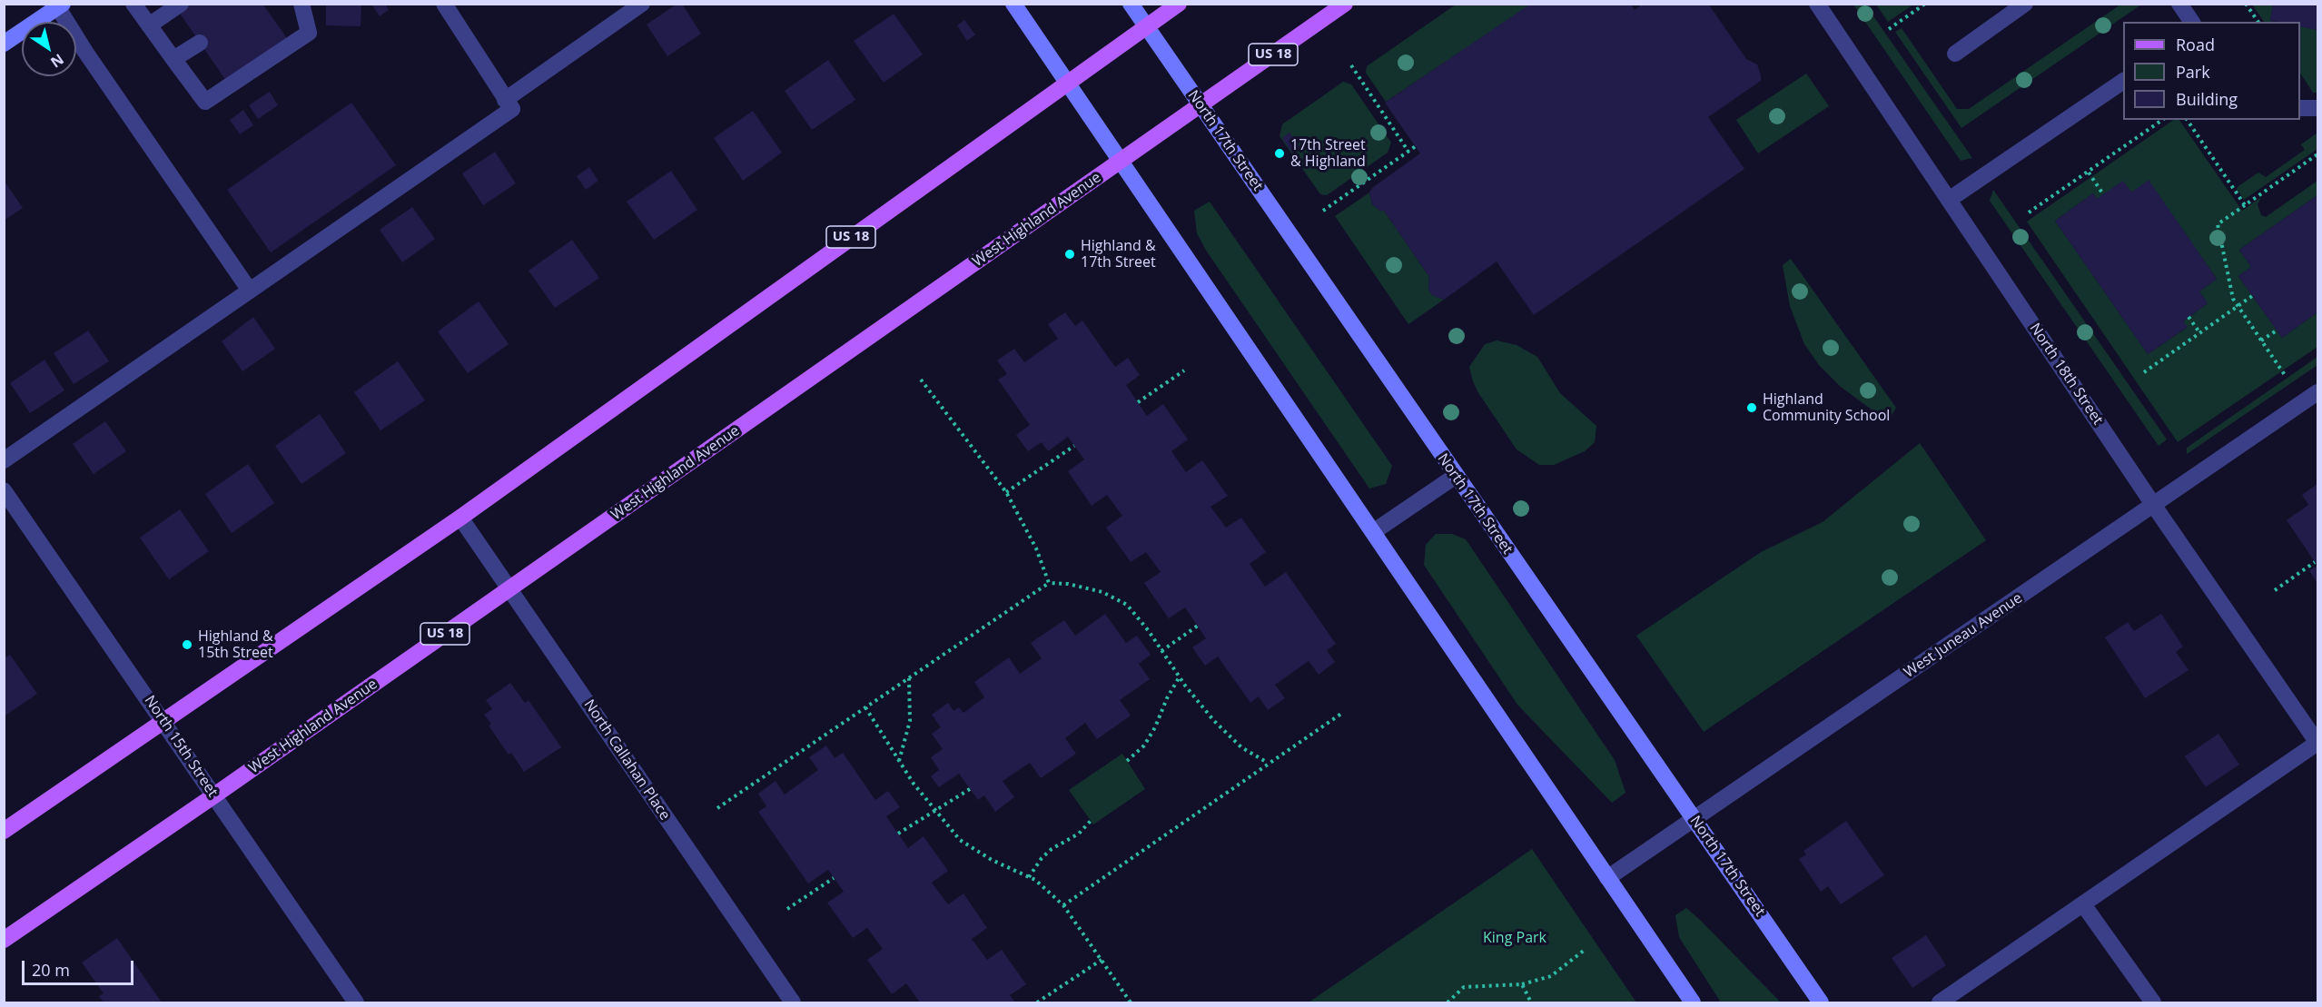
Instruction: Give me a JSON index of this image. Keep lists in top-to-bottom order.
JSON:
{
  "streets": {
    "main road": ["US 18", "North 17th Street", "West Highland Avenue"],
    "street": [
      "North 18th Street",
      "West Juneau Avenue",
      "North 15th Street",
      "North Callahan Place"
    ]
  },
  "crossings": [
    ["US 18", "North 17th Street"],
    ["US 18", "North 15th Street"],
    ["US 18", "North Callahan Place"],
    ["North 17th Street", "West Highland Avenue"],
    ["North 17th Street", "West Juneau Avenue"],
    ["West Highland Avenue", "North 15th Street"],
    ["West Highland Avenue", "North Callahan Place"],
    ["North 18th Street", "West Juneau Avenue"]
  ],
  "parks": ["King Park"],
  "places": [
    "17th Street & Highland",
    "Highland & 17th Street",
    "Highland Community School",
    "Highland & 15th Street"
  ],
  "legend": ["Road", "Park", "Building"],
  "scale_bar": "20 m",
  "north": "bottom right"
}
